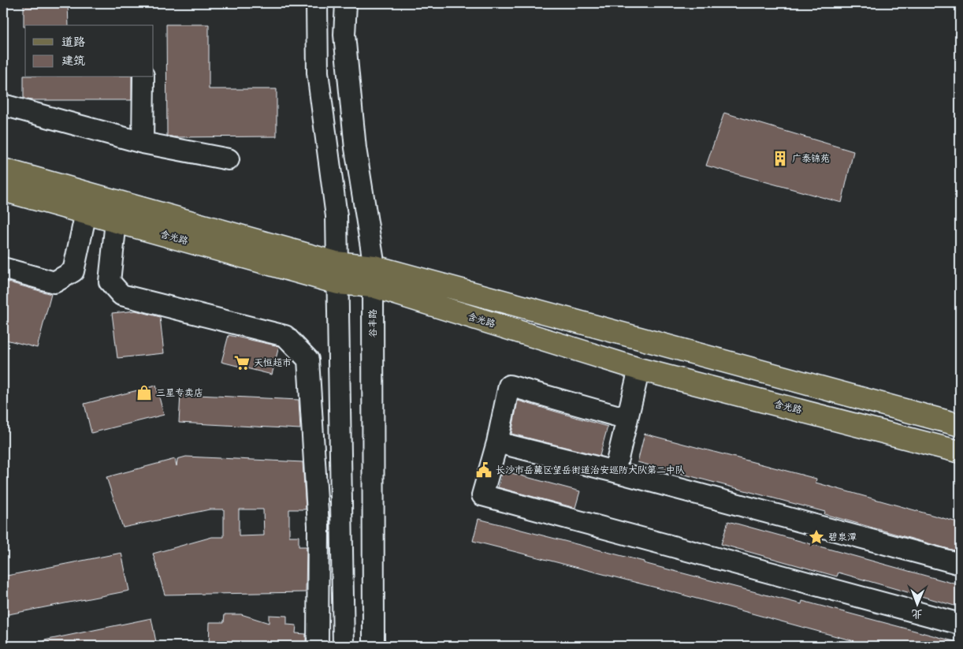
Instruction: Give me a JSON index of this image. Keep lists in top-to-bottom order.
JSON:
{
  "streets": {
    "main road": ["含光路"],
    "street": ["谷丰路"]
  },
  "crossings": [
    ["含光路", "谷丰路"]
  ],
  "places": {
    "building": ["广泰锦苑"],
    "supermarket": ["天恒超市"],
    "shop": ["三星专卖店"],
    "public building": ["长沙市岳麓区望岳街道治安巡防大队第二中队"],
    "place": ["碧泉潭"]
  },
  "legend": ["道路", "建筑"],
  "north": "bottom"
}
